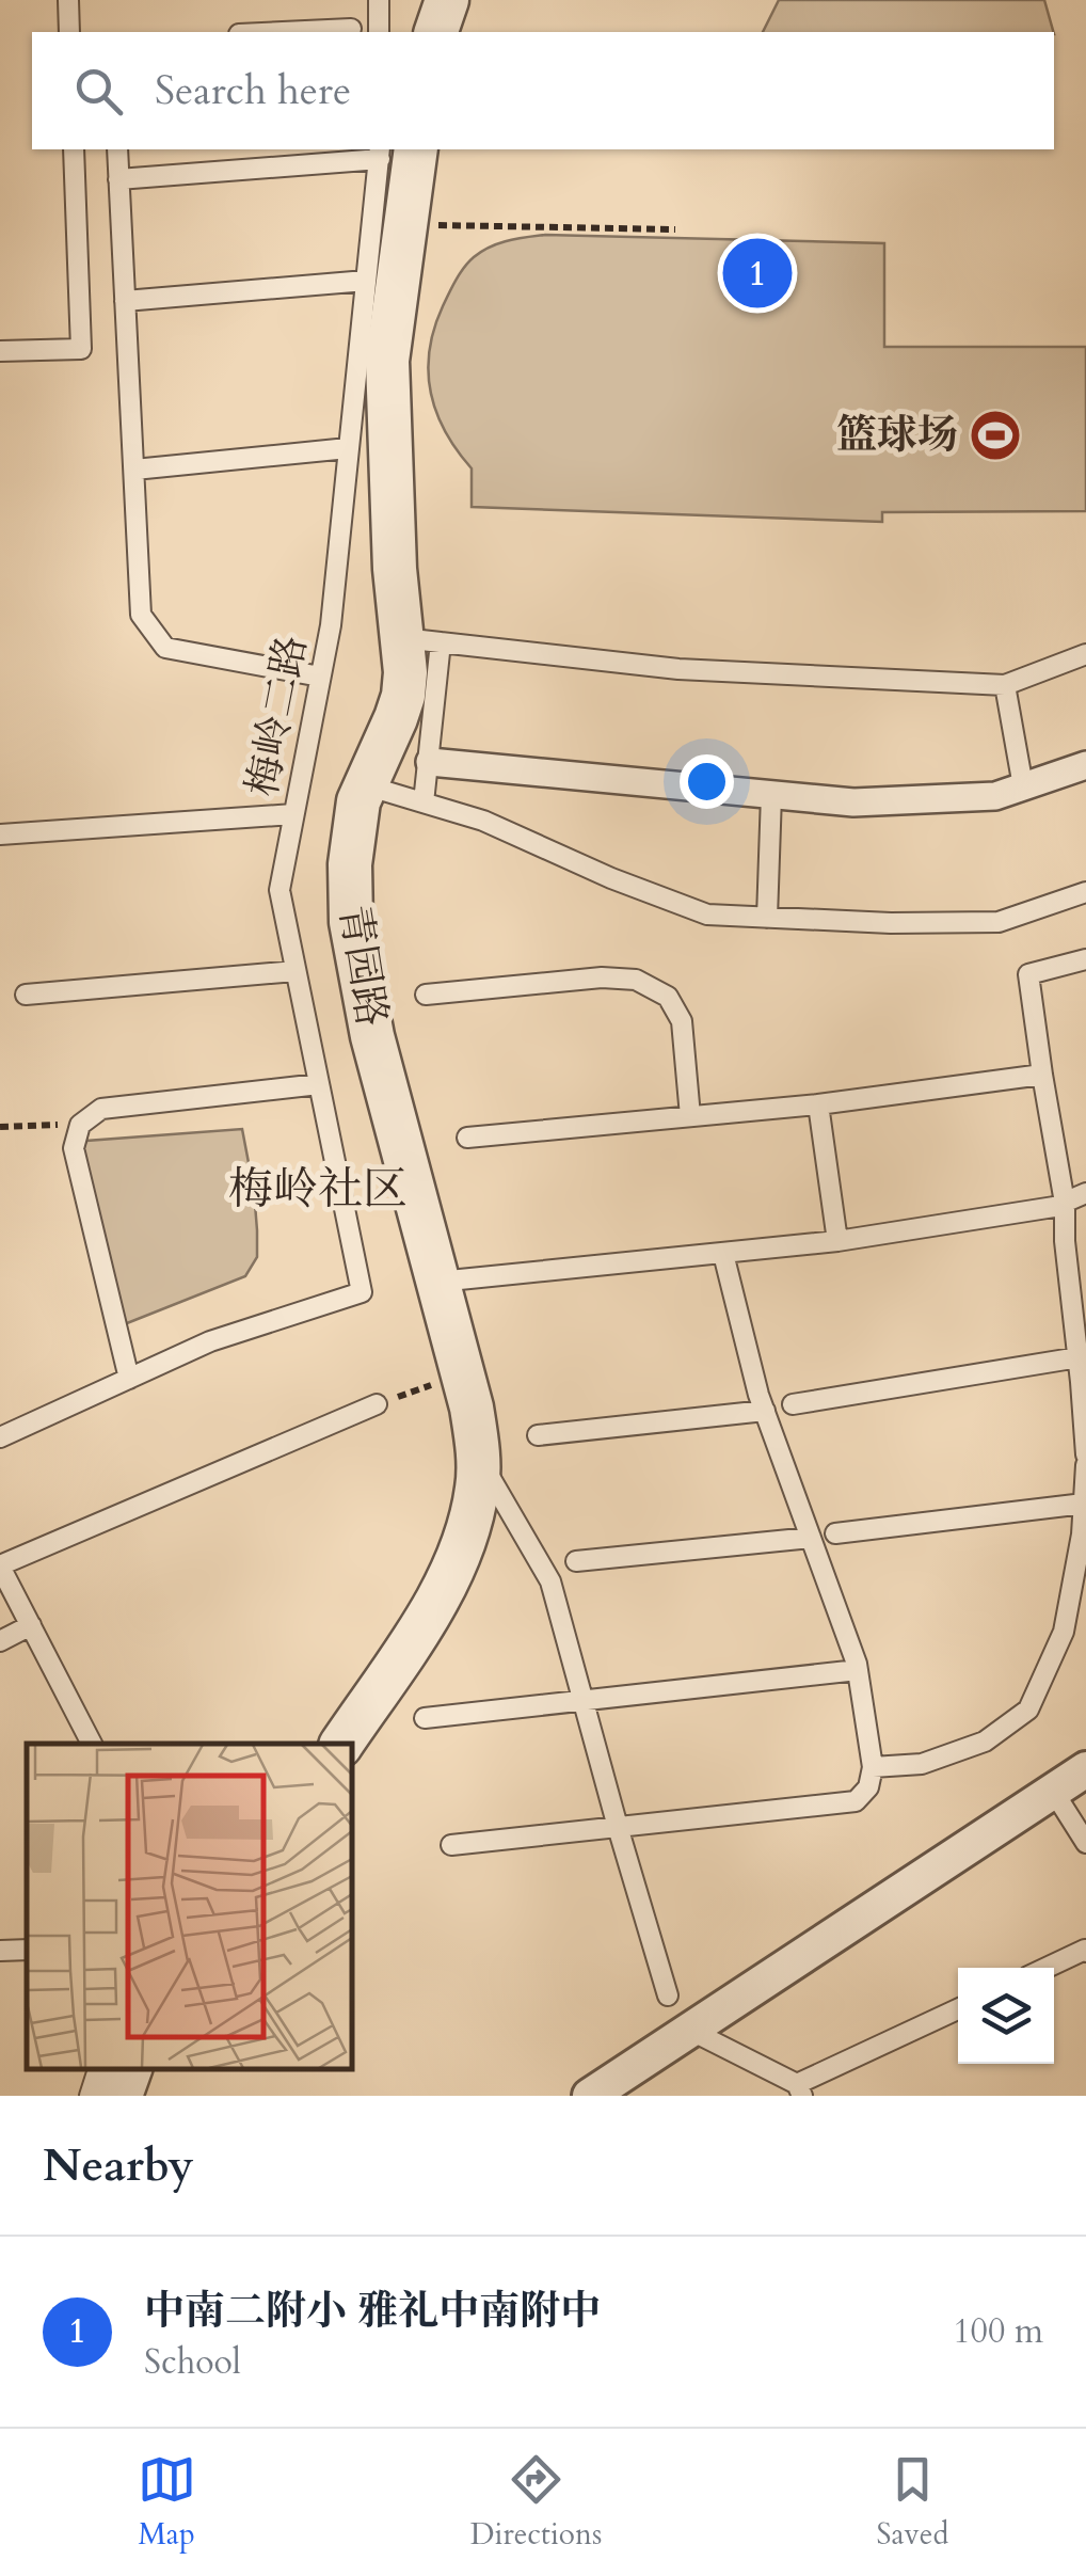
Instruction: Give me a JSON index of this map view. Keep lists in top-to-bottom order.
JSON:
{
  "streets": {
    "street": ["青园路"],
    "lane": ["梅岭二路"]
  },
  "crossings": [
    ["梅岭二路", "青园路"]
  ],
  "districts": ["梅岭社区"],
  "places": {
    "sports": ["篮球场"]
  },
  "page": {
    "search": "Search here",
    "pins": "1",
    "heading": "Nearby",
    "list": [
      {
        "mark": "1",
        "name": "中南二附小 雅礼中南附中",
        "note": "School",
        "value": "100 m"
      }
    ],
    "nav": ["Map", "Directions", "Saved"]
  }
}
